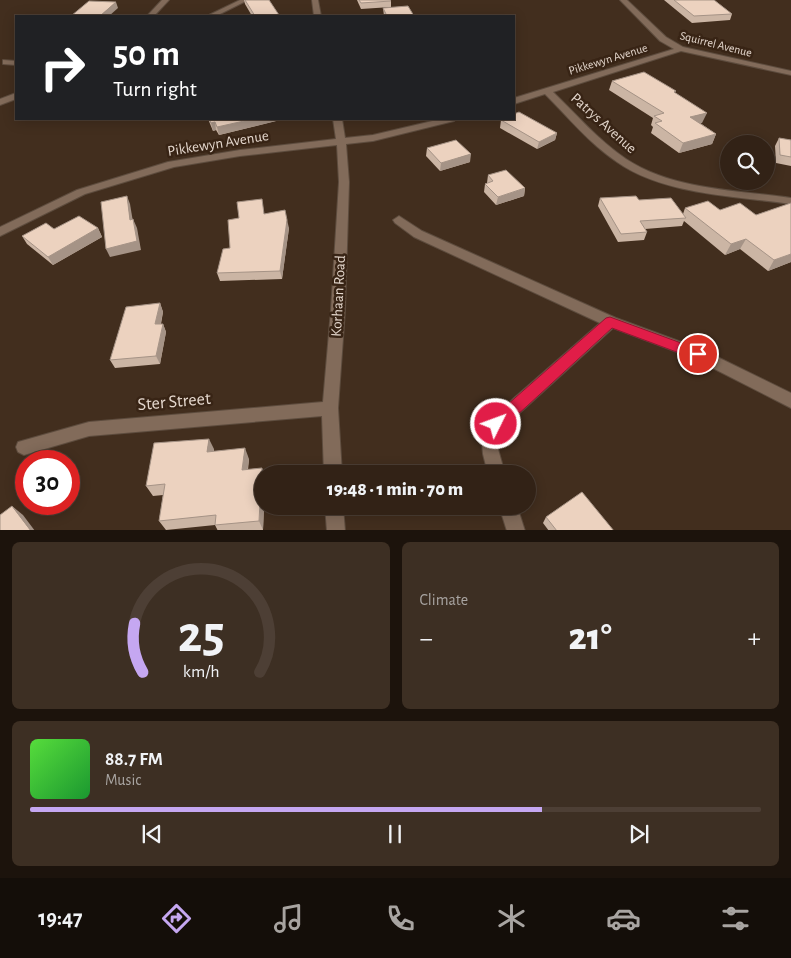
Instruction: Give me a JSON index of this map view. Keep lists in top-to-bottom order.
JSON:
{
  "streets": {
    "street": [
      "Squirrel Avenue",
      "Pikkewyn Avenue",
      "Patrys Avenue",
      "Korhaan Road",
      "Ster Street"
    ]
  },
  "crossings": [
    ["Squirrel Avenue", "Pikkewyn Avenue"],
    ["Pikkewyn Avenue", "Patrys Avenue"],
    ["Pikkewyn Avenue", "Korhaan Road"],
    ["Korhaan Road", "Ster Street"]
  ],
  "page": {
    "turn": ["50 m", "Turn right"],
    "limit": "30",
    "trip": "19:48 · 1 min · 70 m",
    "tile": "Climate",
    "heat": ["−", "21°", "+"],
    "song": ["88.7 FM", "Music"],
    "tabs": "19:47",
    "gauge": ["25", "km/h"]
  }
}
